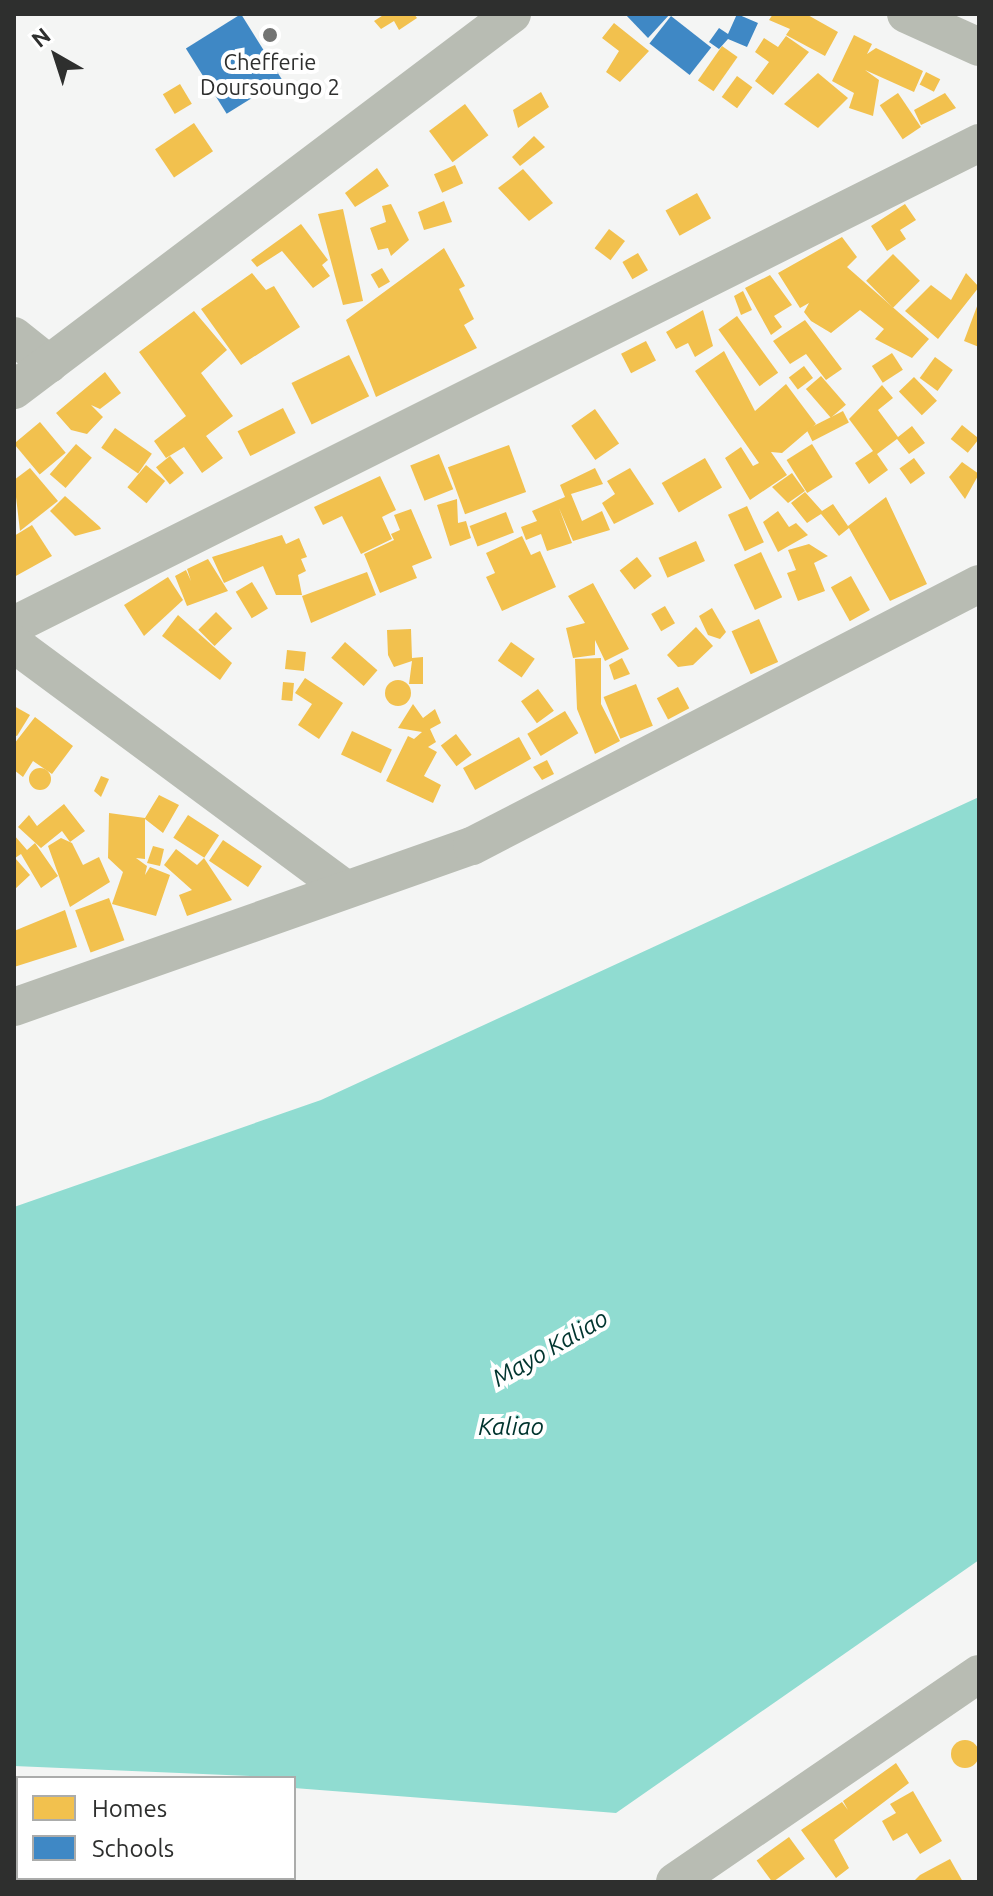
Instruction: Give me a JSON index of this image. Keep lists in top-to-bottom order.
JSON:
{
  "water": ["Mayo Kaliao", "Kaliao"],
  "places": ["Chefferie Doursoungo 2"],
  "legend": ["Homes", "Schools"],
  "north": "top left"
}
